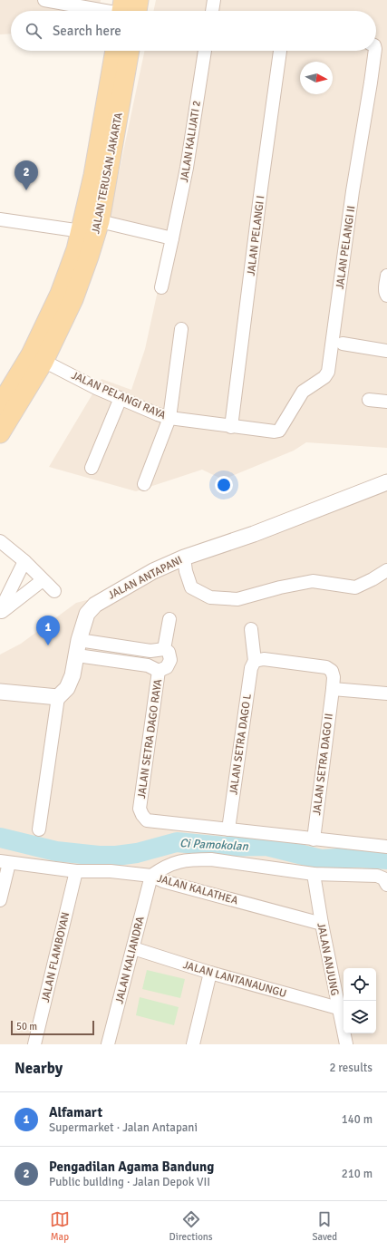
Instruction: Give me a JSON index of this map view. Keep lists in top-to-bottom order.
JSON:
{
  "streets": {
    "main road": ["JALAN TERUSAN JAKARTA"],
    "street": [
      "JALAN KALIJATI 2",
      "JALAN PELANGI I",
      "JALAN PELANGI II",
      "JALAN PELANGI RAYA",
      "JALAN ANTAPANI",
      "JALAN SETRA DAGO RAYA",
      "JALAN SETRA DAGO L",
      "JALAN SETRA DAGO II",
      "JALAN KALATHEA",
      "JALAN FLAMBOYAN",
      "JALAN ANJUNG",
      "JALAN KALIANDRA",
      "JALAN LANTANAUNGU"
    ]
  },
  "crossings": [
    ["JALAN TERUSAN JAKARTA", "JALAN PELANGI RAYA"],
    ["JALAN PELANGI I", "JALAN PELANGI RAYA"],
    ["JALAN PELANGI II", "JALAN PELANGI RAYA"],
    ["JALAN SETRA DAGO RAYA", "JALAN SETRA DAGO L"],
    ["JALAN SETRA DAGO RAYA", "JALAN SETRA DAGO II"],
    ["JALAN SETRA DAGO L", "JALAN SETRA DAGO II"],
    ["JALAN KALATHEA", "JALAN ANJUNG"],
    ["JALAN KALATHEA", "JALAN KALIANDRA"],
    ["JALAN ANJUNG", "JALAN LANTANAUNGU"],
    ["JALAN KALIANDRA", "JALAN LANTANAUNGU"]
  ],
  "water": ["Ci Pamokolan"],
  "scale_bar": "50 m",
  "north": "right",
  "page": {
    "search": "Search here",
    "pins": ["2", "1"],
    "scale": "50 m",
    "heading": ["Nearby", "2 results"],
    "list": [
      {
        "mark": "1",
        "name": "Alfamart",
        "note": "Supermarket · Jalan Antapani",
        "value": "140 m"
      },
      {
        "mark": "2",
        "name": "Pengadilan Agama Bandung",
        "note": "Public building · Jalan Depok VII",
        "value": "210 m"
      }
    ],
    "nav": ["Map", "Directions", "Saved"]
  }
}
